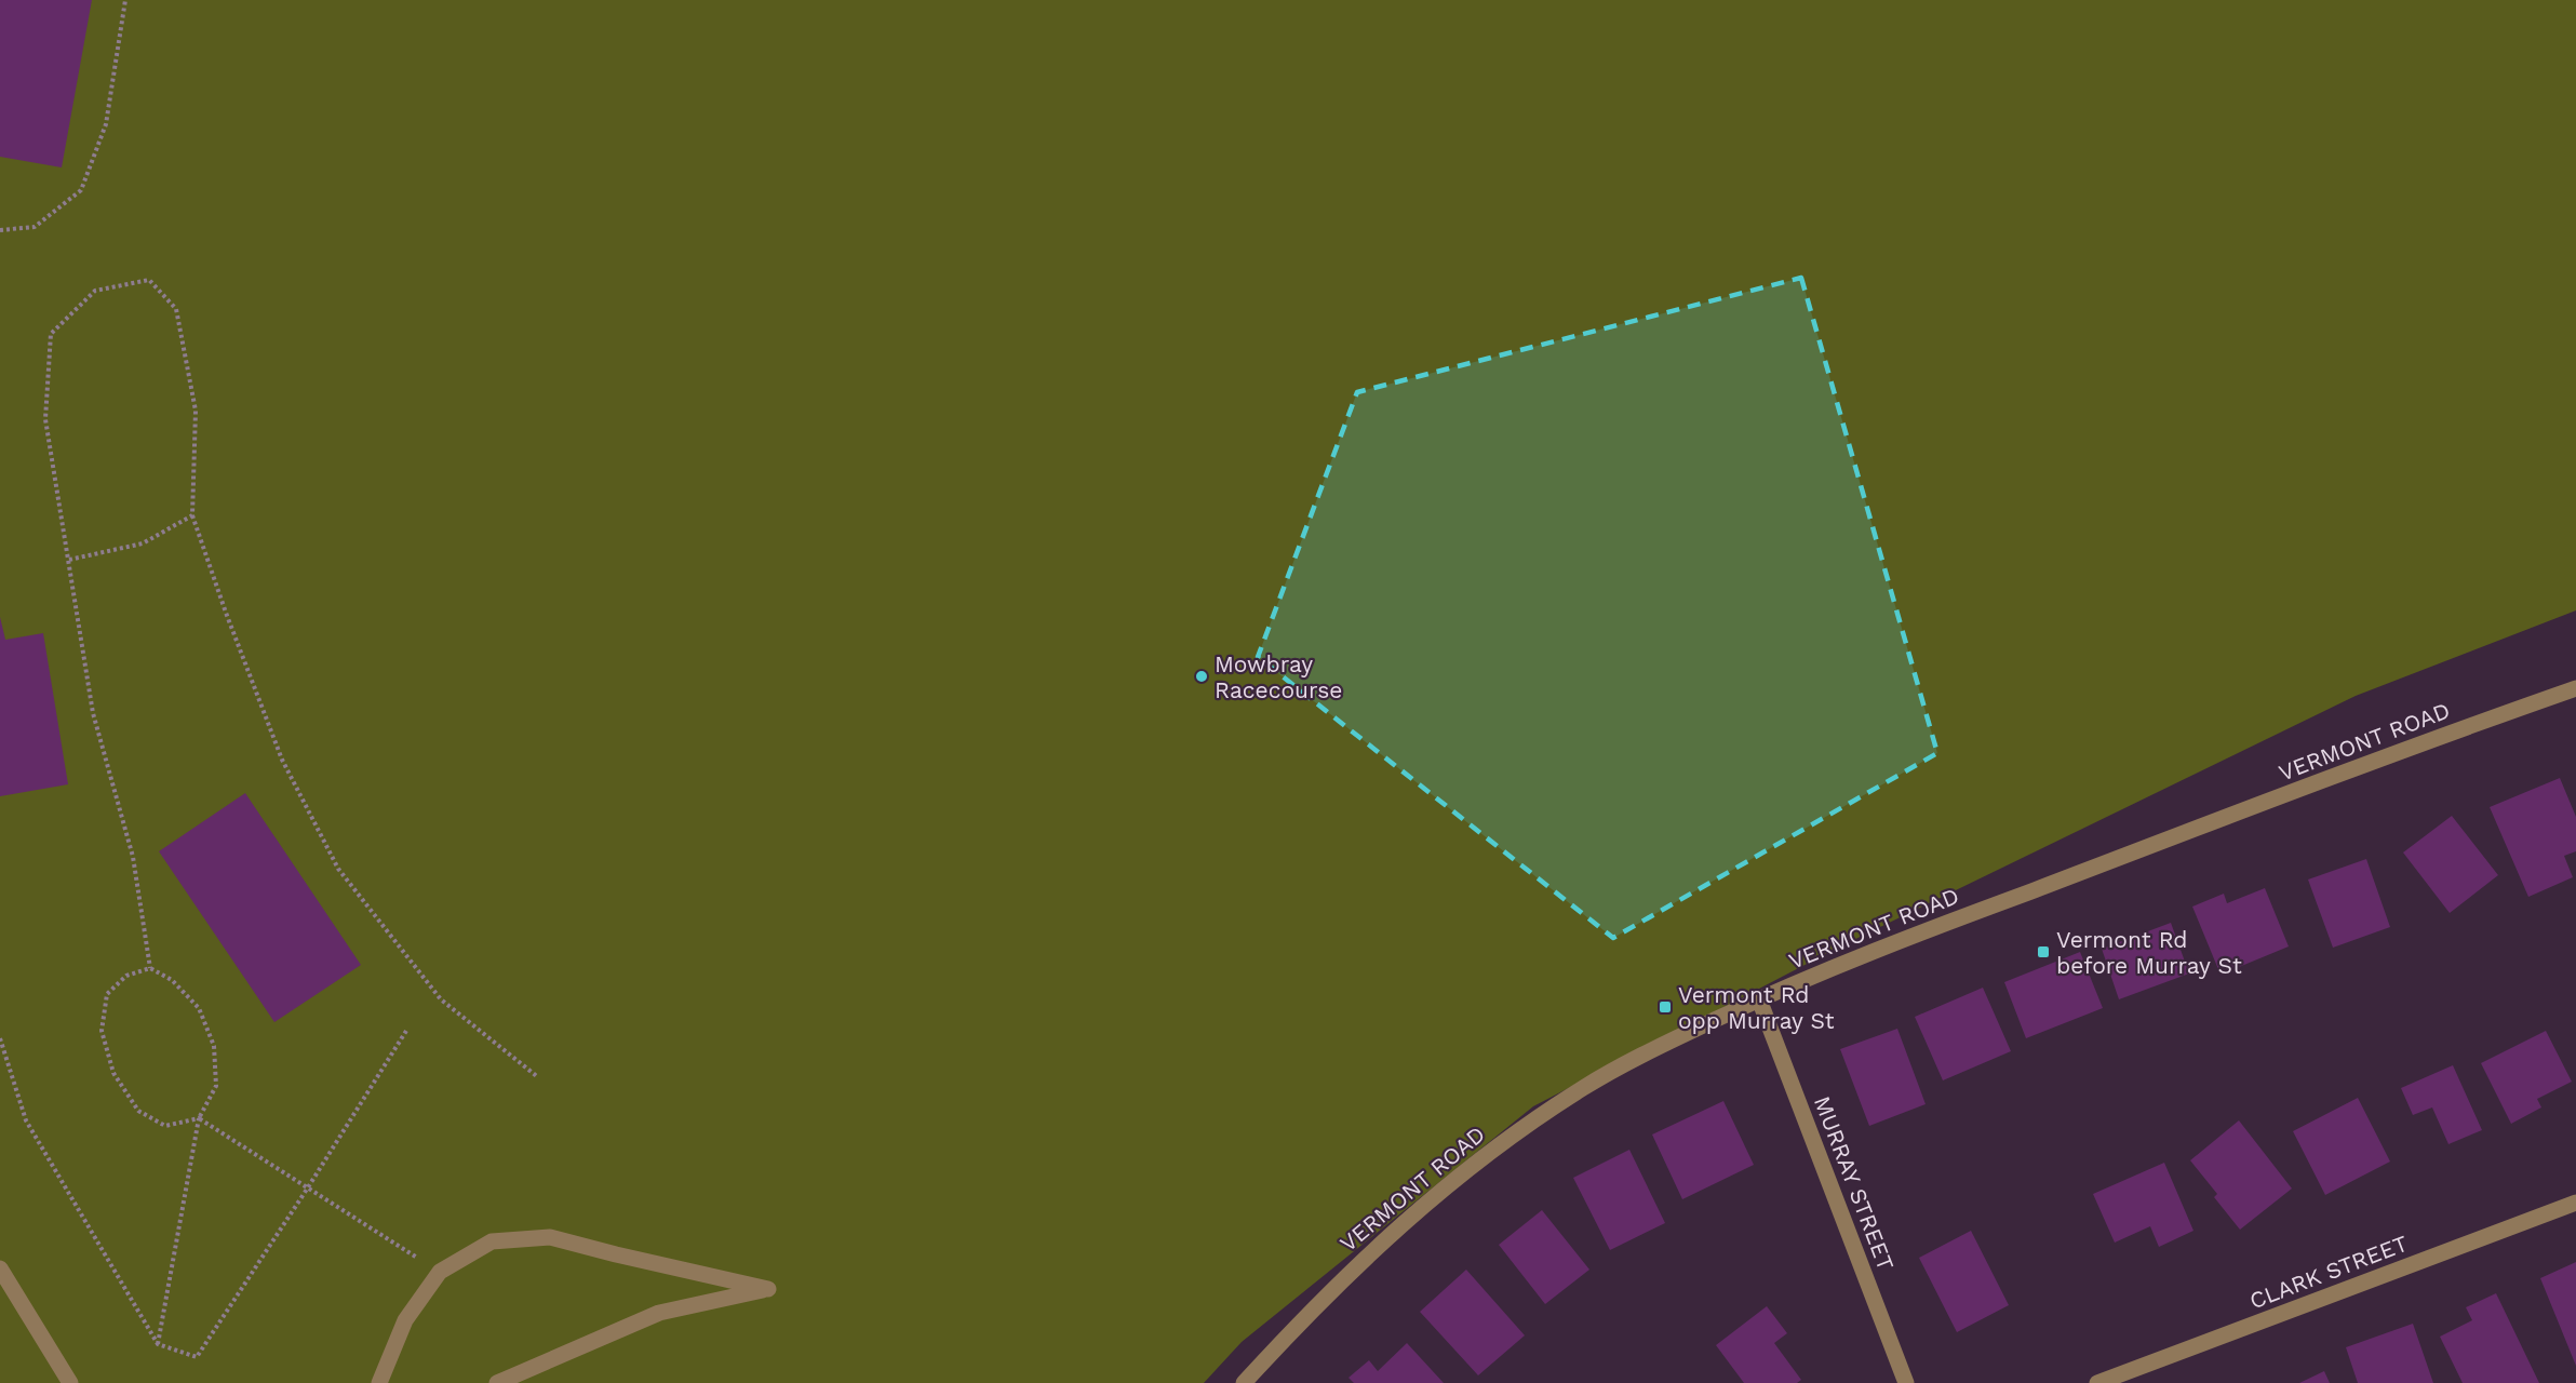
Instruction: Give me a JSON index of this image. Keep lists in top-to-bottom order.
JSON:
{
  "streets": {
    "street": ["VERMONT ROAD", "MURRAY STREET", "CLARK STREET"]
  },
  "crossings": [
    ["VERMONT ROAD", "MURRAY STREET"]
  ],
  "places": {
    "other": ["Mowbray Racecourse"],
    "transit": ["Vermont Rd before Murray St", "Vermont Rd opp Murray St"]
  }
}
